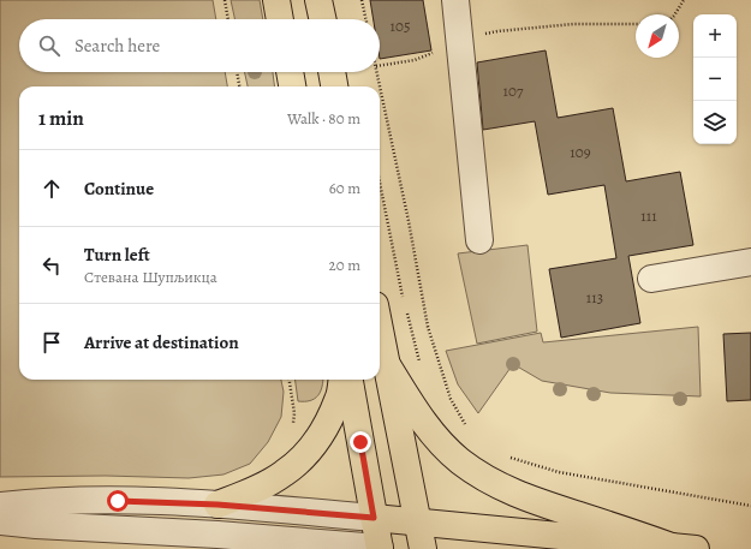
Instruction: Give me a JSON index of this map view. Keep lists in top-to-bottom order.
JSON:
{
  "house_numbers": [
    "105",
    "107",
    "109",
    "111",
    "113"
  ],
  "north": "bottom left",
  "page": {
    "map_buttons": ["+", "−"],
    "search": "Search here",
    "heading": ["1 min", "Walk · 80 m"],
    "list": [
      ["Continue", "60 m"],
      ["Turn left", "Стевана Шупљикца", "20 m"],
      "Arrive at destination"
    ]
  }
}
